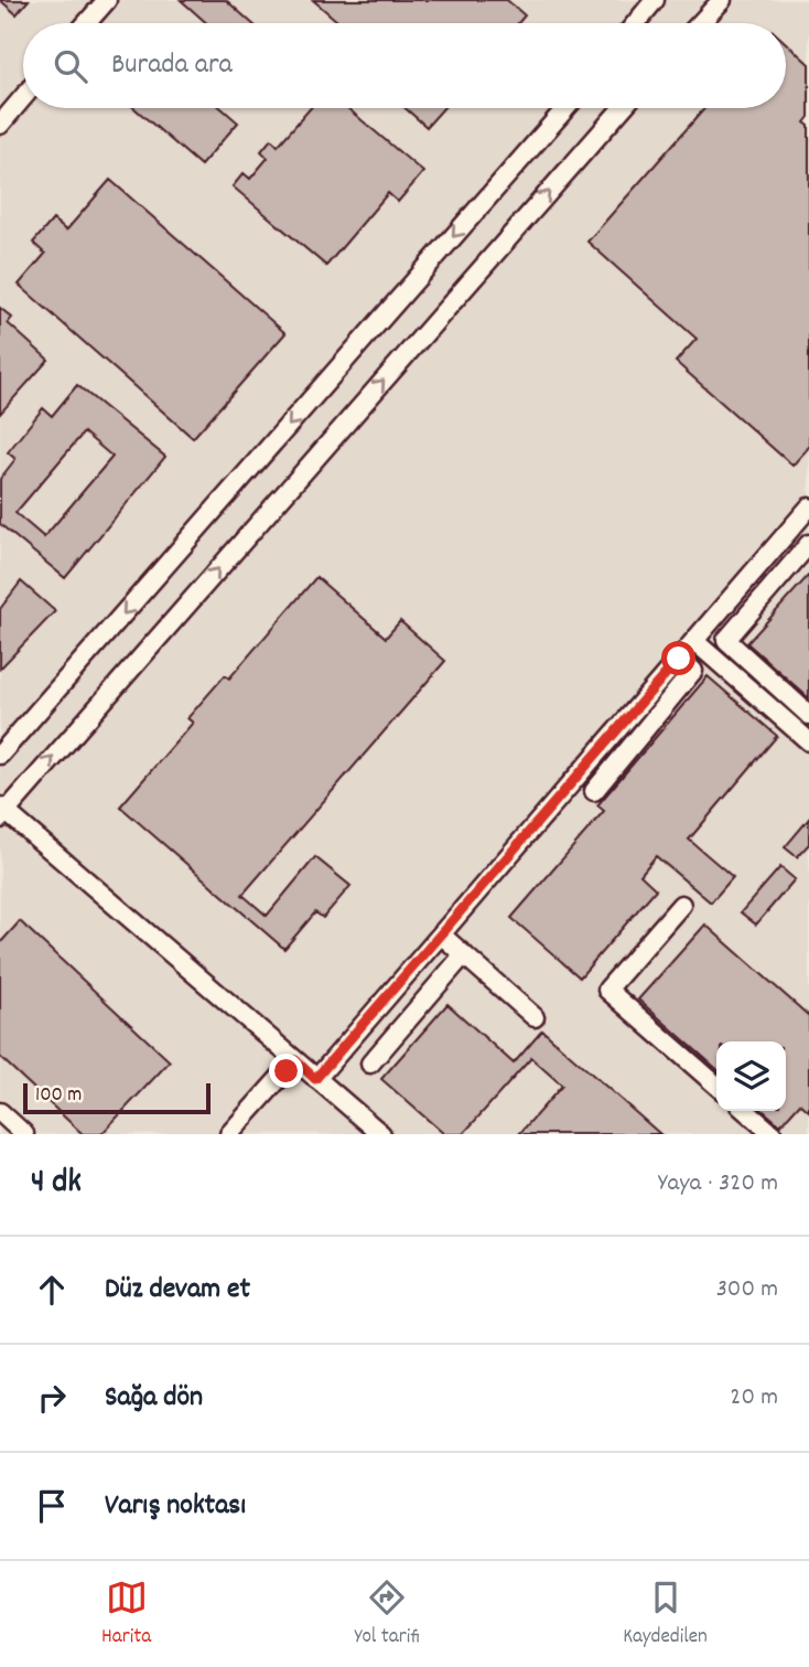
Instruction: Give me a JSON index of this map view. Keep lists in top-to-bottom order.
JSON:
{
  "scale_bar": "100 m",
  "page": {
    "search": "Burada ara",
    "scale": "100 m",
    "heading": ["4 dk", "Yaya · 320 m"],
    "list": [
      ["Düz devam et", "300 m"],
      ["Sağa dön", "20 m"],
      "Varış noktası"
    ],
    "nav": ["Harita", "Yol tarifi", "Kaydedilen"]
  }
}
